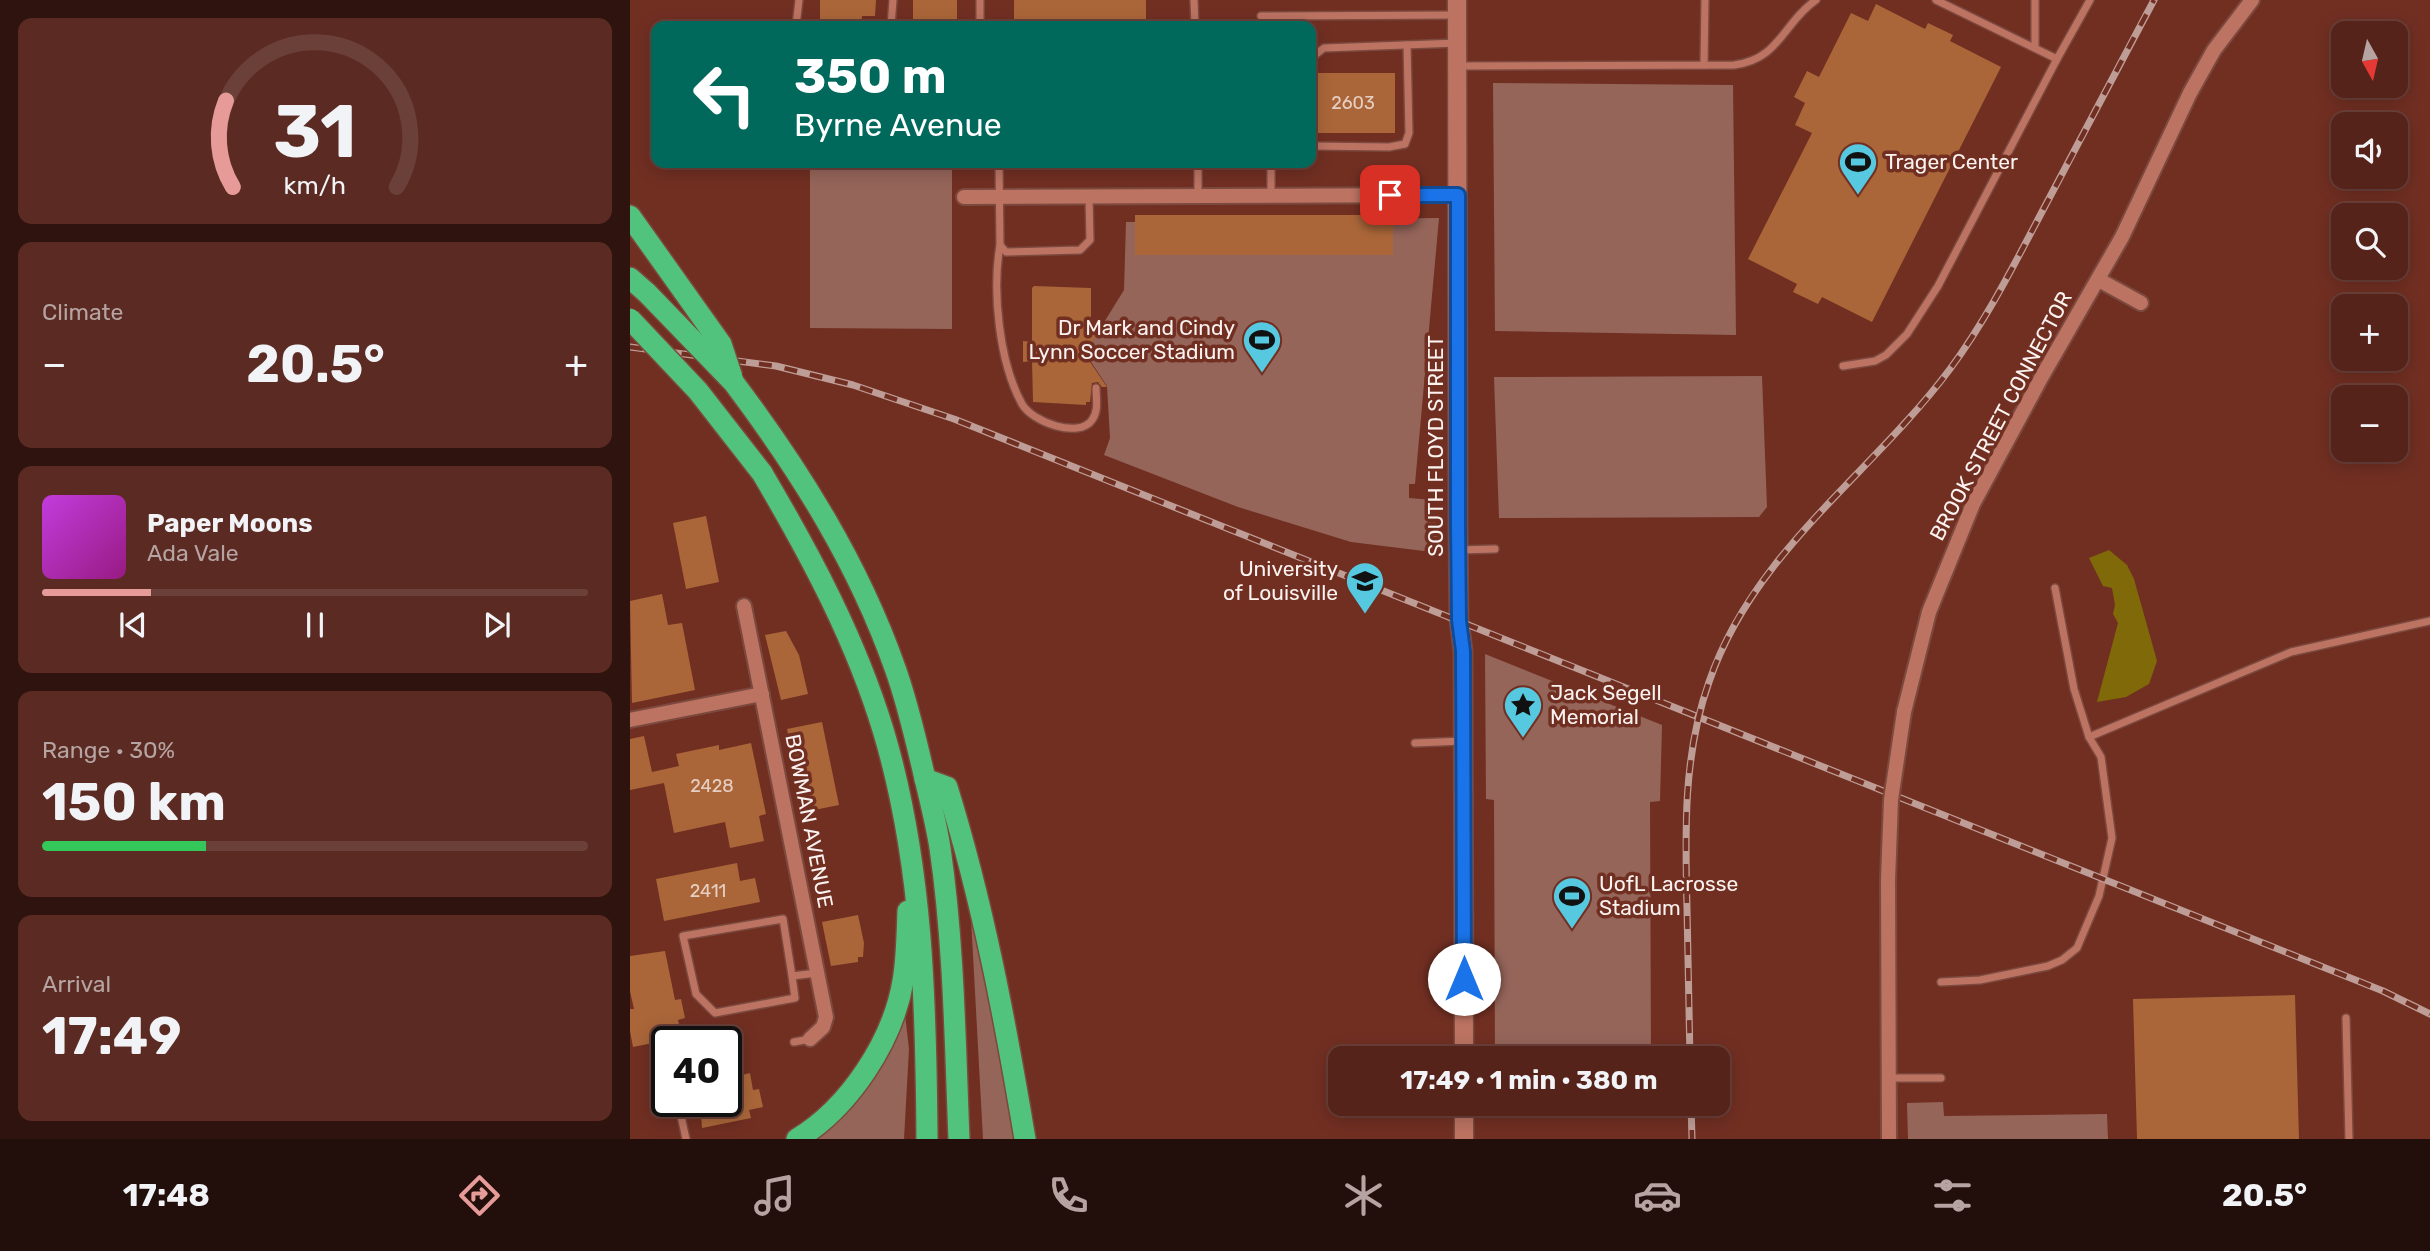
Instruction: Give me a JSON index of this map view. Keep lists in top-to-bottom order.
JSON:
{
  "streets": {
    "street": ["BROOK STREET CONNECTOR", "SOUTH FLOYD STREET", "BOWMAN AVENUE"]
  },
  "places": {
    "sports": ["Trager Center", "Dr Mark and Cindy Lynn Soccer Stadium", "UofL Lacrosse Stadium"],
    "school or university": ["University of Louisville"],
    "place": ["Jack Segell Memorial"]
  },
  "house_numbers": ["2603", "2428", "2411"],
  "north": "bottom",
  "page": {
    "map_buttons": ["+", "−"],
    "turn": ["350 m", "Byrne Avenue"],
    "tile": [
      "Climate",
      ["Range · 30%", "150 km"],
      ["Arrival", "17:49"]
    ],
    "heat": ["−", "20.5°", "+"],
    "song": ["Paper Moons", "Ada Vale"],
    "limit": "40",
    "trip": "17:49 · 1 min · 380 m",
    "tabs": ["17:48", "20.5°"],
    "gauge": ["31", "km/h"]
  }
}
